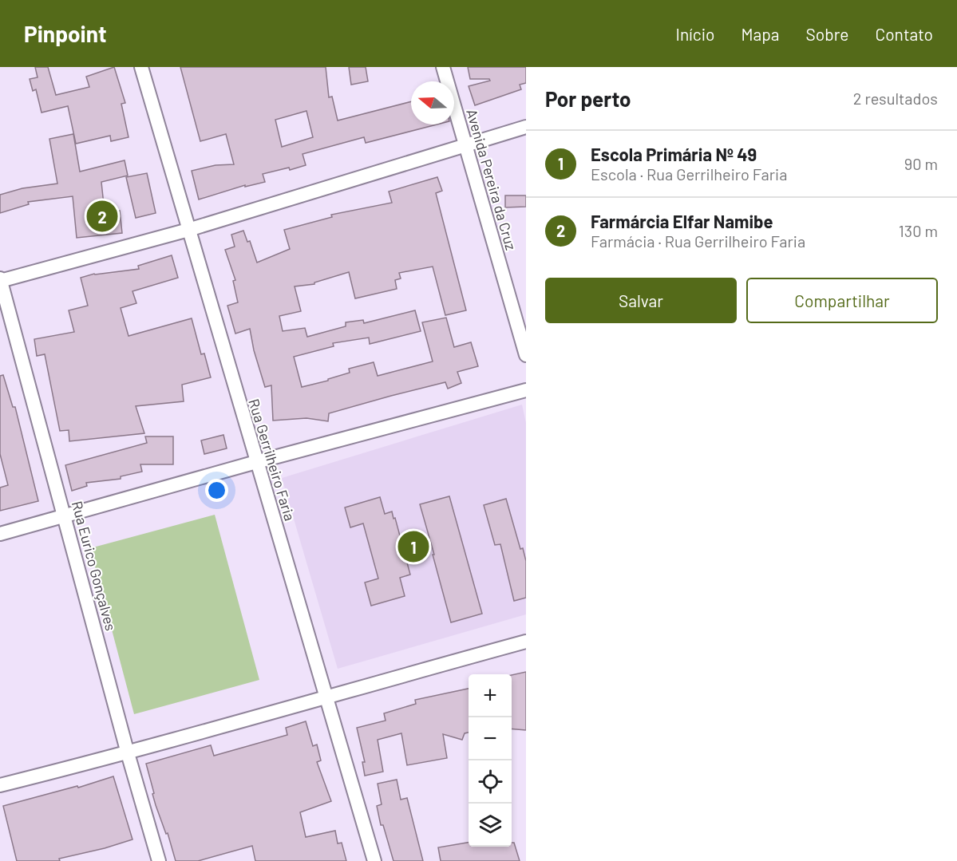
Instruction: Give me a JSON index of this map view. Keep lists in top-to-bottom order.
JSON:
{
  "streets": {
    "street": ["Avenida Pereira da Cruz", "Rua Gerrilheiro Faria", "Rua Eurico Gonçalves"]
  },
  "north": "left",
  "page": {
    "header": "Pinpoint",
    "nav": [
      "Início",
      "Mapa",
      "Sobre",
      "Contato"
    ],
    "heading": ["Por perto", "2 resultados"],
    "list": [
      {
        "mark": "1",
        "name": "Escola Primária Nº 49",
        "note": "Escola · Rua Gerrilheiro Faria",
        "value": "90 m"
      },
      {
        "mark": "2",
        "name": "Farmárcia Elfar Namibe",
        "note": "Farmácia · Rua Gerrilheiro Faria",
        "value": "130 m"
      }
    ],
    "pins": ["2", "1"],
    "buttons": ["Salvar", "Compartilhar"],
    "map_buttons": ["+", "−"]
  }
}
